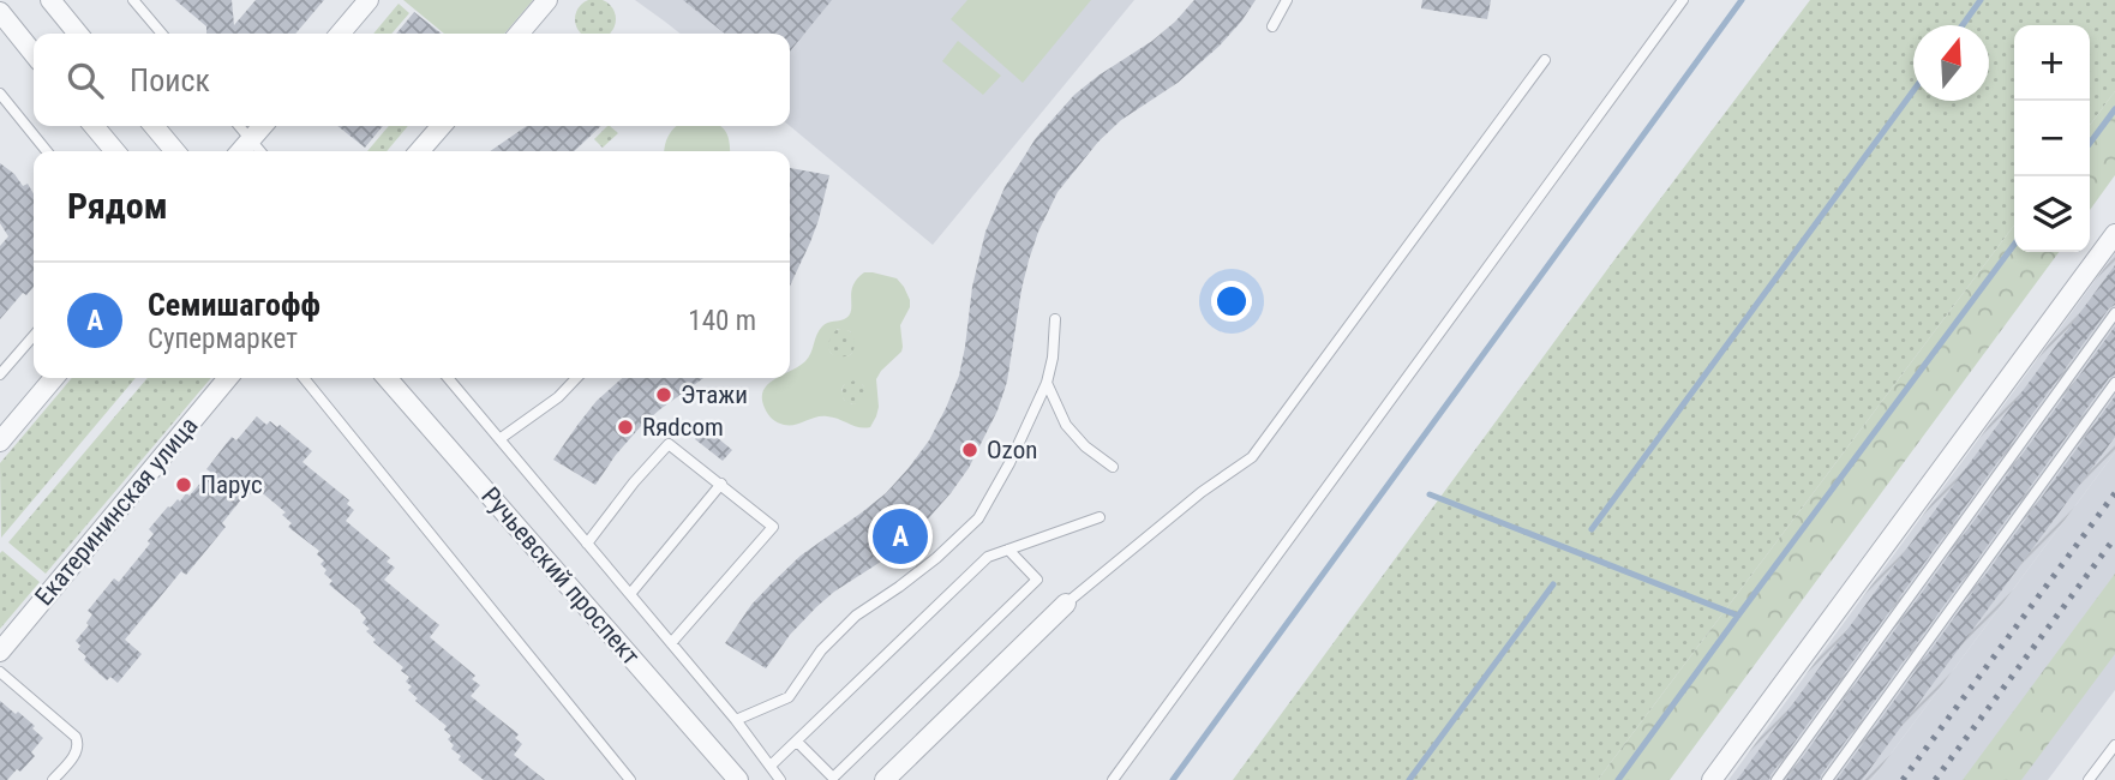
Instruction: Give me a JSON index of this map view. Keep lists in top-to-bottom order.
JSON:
{
  "streets": {
    "street": ["Екатерининская улица", "Ручьевский проспект"]
  },
  "places": [
    "Этажи",
    "Rяdcom",
    "Ozon",
    "Парус"
  ],
  "north": "top",
  "page": {
    "map_buttons": ["+", "−"],
    "search": "Поиск",
    "heading": "Рядом",
    "list": [
      {
        "mark": "A",
        "name": "Семишагофф",
        "note": "Супермаркет",
        "value": "140 m"
      }
    ],
    "pins": "A"
  }
}
